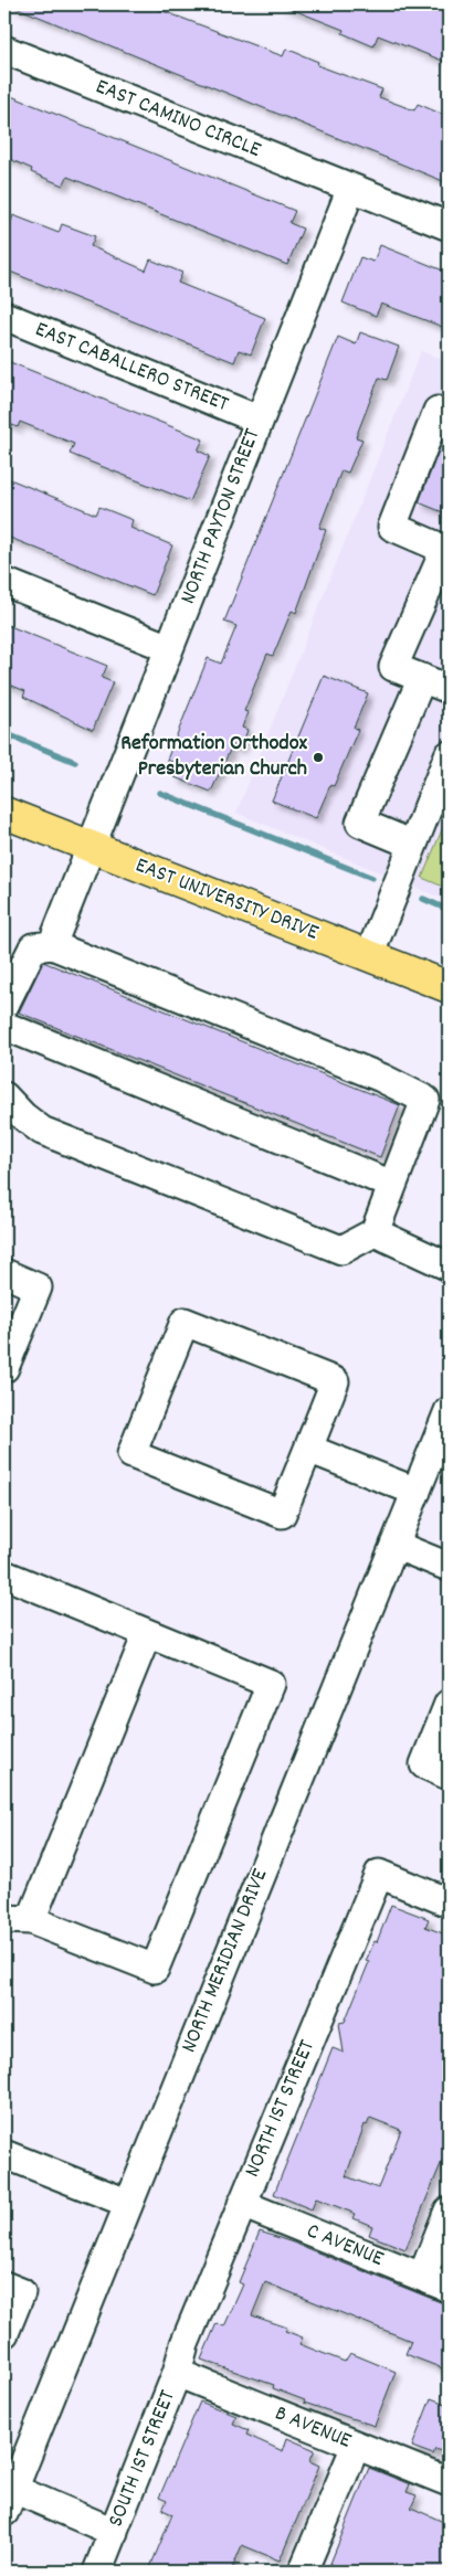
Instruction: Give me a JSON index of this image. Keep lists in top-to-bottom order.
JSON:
{
  "streets": {
    "main road": ["EAST UNIVERSITY DRIVE"],
    "street": [
      "EAST CAMINO CIRCLE",
      "EAST CABALLERO STREET",
      "NORTH PAYTON STREET",
      "NORTH MERIDIAN DRIVE",
      "NORTH 1ST STREET",
      "C AVENUE",
      "B AVENUE",
      "SOUTH 1ST STREET"
    ]
  },
  "crossings": [
    ["EAST CAMINO CIRCLE", "NORTH PAYTON STREET"],
    ["EAST CABALLERO STREET", "NORTH PAYTON STREET"],
    ["NORTH PAYTON STREET", "EAST UNIVERSITY DRIVE"],
    ["NORTH 1ST STREET", "C AVENUE"],
    ["NORTH 1ST STREET", "SOUTH 1ST STREET"],
    ["B AVENUE", "SOUTH 1ST STREET"]
  ],
  "places": ["Reformation Orthodox Presbyterian Church"]
}
